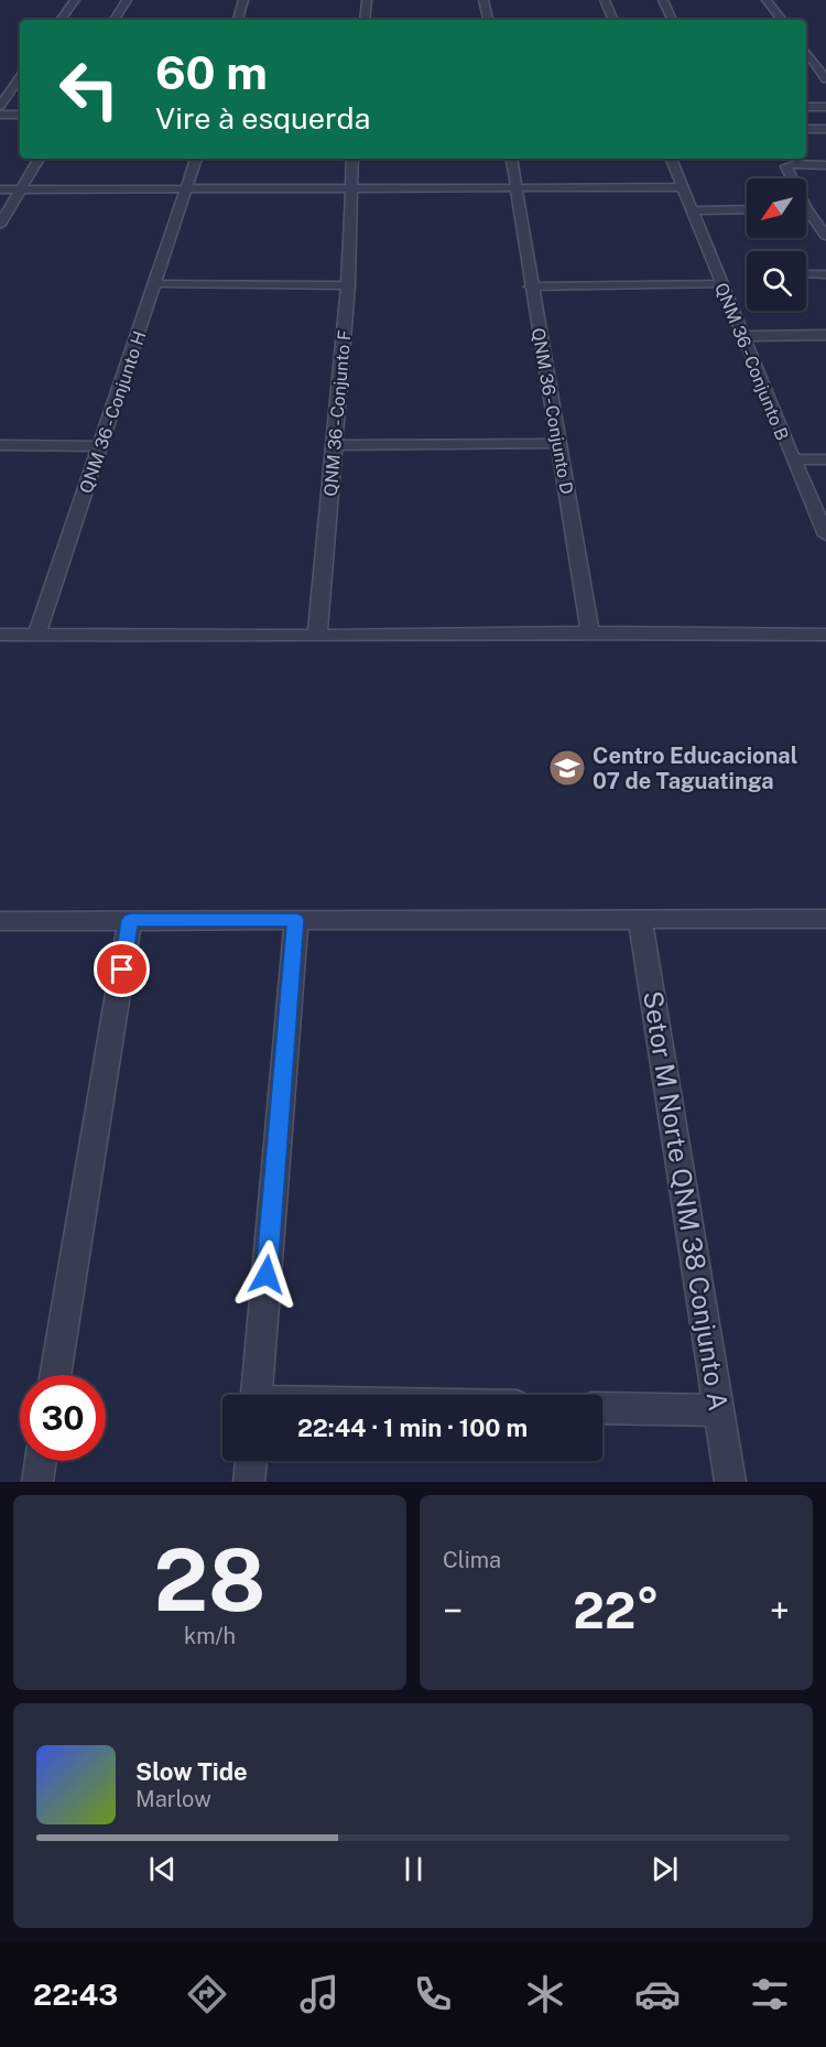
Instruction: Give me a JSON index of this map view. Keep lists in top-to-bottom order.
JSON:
{
  "streets": {
    "street": [
      "QNM 36 - Conjunto B",
      "QNM 36 - Conjunto D",
      "QNM 36 - Conjunto H",
      "QNM 36 - Conjunto F",
      "Setor M Norte QNM 38 Conjunto A"
    ]
  },
  "places": {
    "school or university": ["Centro Educacional 07 de Taguatinga"]
  },
  "north": "bottom left",
  "page": {
    "turn": ["60 m", "Vire à esquerda"],
    "limit": "30",
    "trip": "22:44 · 1 min · 100 m",
    "tile": [
      ["28", "km/h"],
      "Clima"
    ],
    "heat": ["−", "22°", "+"],
    "song": ["Slow Tide", "Marlow"],
    "tabs": "22:43"
  }
}
